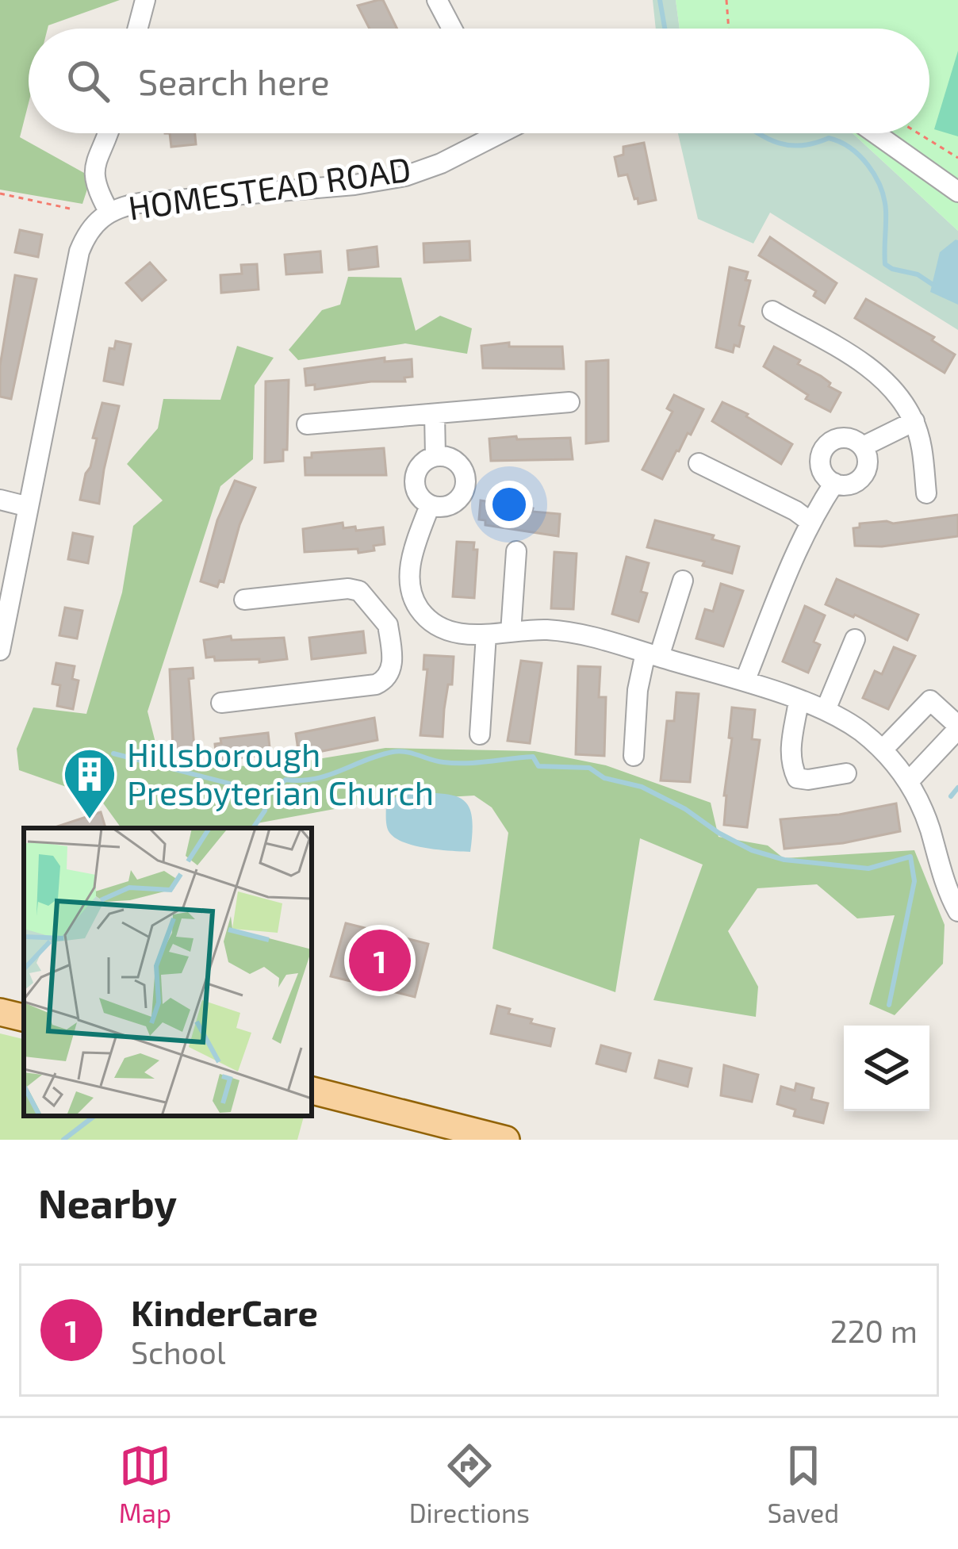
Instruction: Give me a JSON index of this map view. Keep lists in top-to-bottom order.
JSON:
{
  "streets": {
    "street": ["HOMESTEAD ROAD"]
  },
  "places": {
    "building": ["Hillsborough Presbyterian Church"]
  },
  "page": {
    "search": "Search here",
    "pins": "1",
    "heading": "Nearby",
    "list": [
      {
        "mark": "1",
        "name": "KinderCare",
        "note": "School",
        "value": "220 m"
      }
    ],
    "nav": ["Map", "Directions", "Saved"]
  }
}
